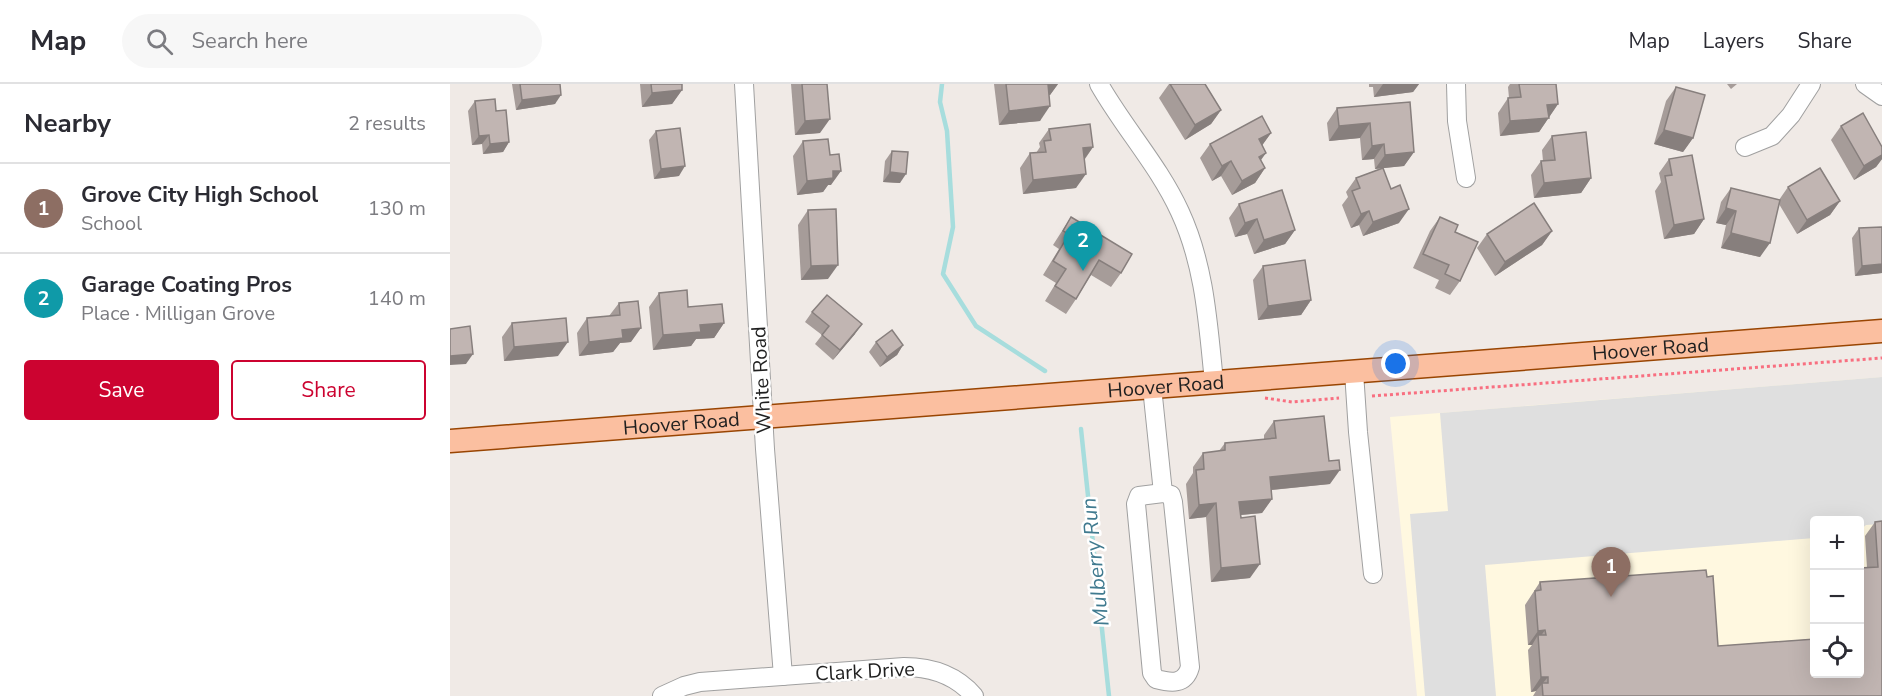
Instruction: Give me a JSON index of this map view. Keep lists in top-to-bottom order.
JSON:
{
  "streets": {
    "main road": ["Hoover Road"],
    "street": ["White Road", "Clark Drive"]
  },
  "crossings": [
    ["Hoover Road", "White Road"],
    ["White Road", "Clark Drive"]
  ],
  "water": ["Mulberry Run"],
  "page": {
    "header": "Map",
    "search": "Search here",
    "nav": ["Map", "Layers", "Share"],
    "heading": ["Nearby", "2 results"],
    "list": [
      {
        "mark": "1",
        "name": "Grove City High School",
        "note": "School",
        "value": "130 m"
      },
      {
        "mark": "2",
        "name": "Garage Coating Pros",
        "note": "Place · Milligan Grove",
        "value": "140 m"
      }
    ],
    "pins": ["2", "1"],
    "buttons": ["Save", "Share"],
    "map_buttons": ["+", "−"]
  }
}
